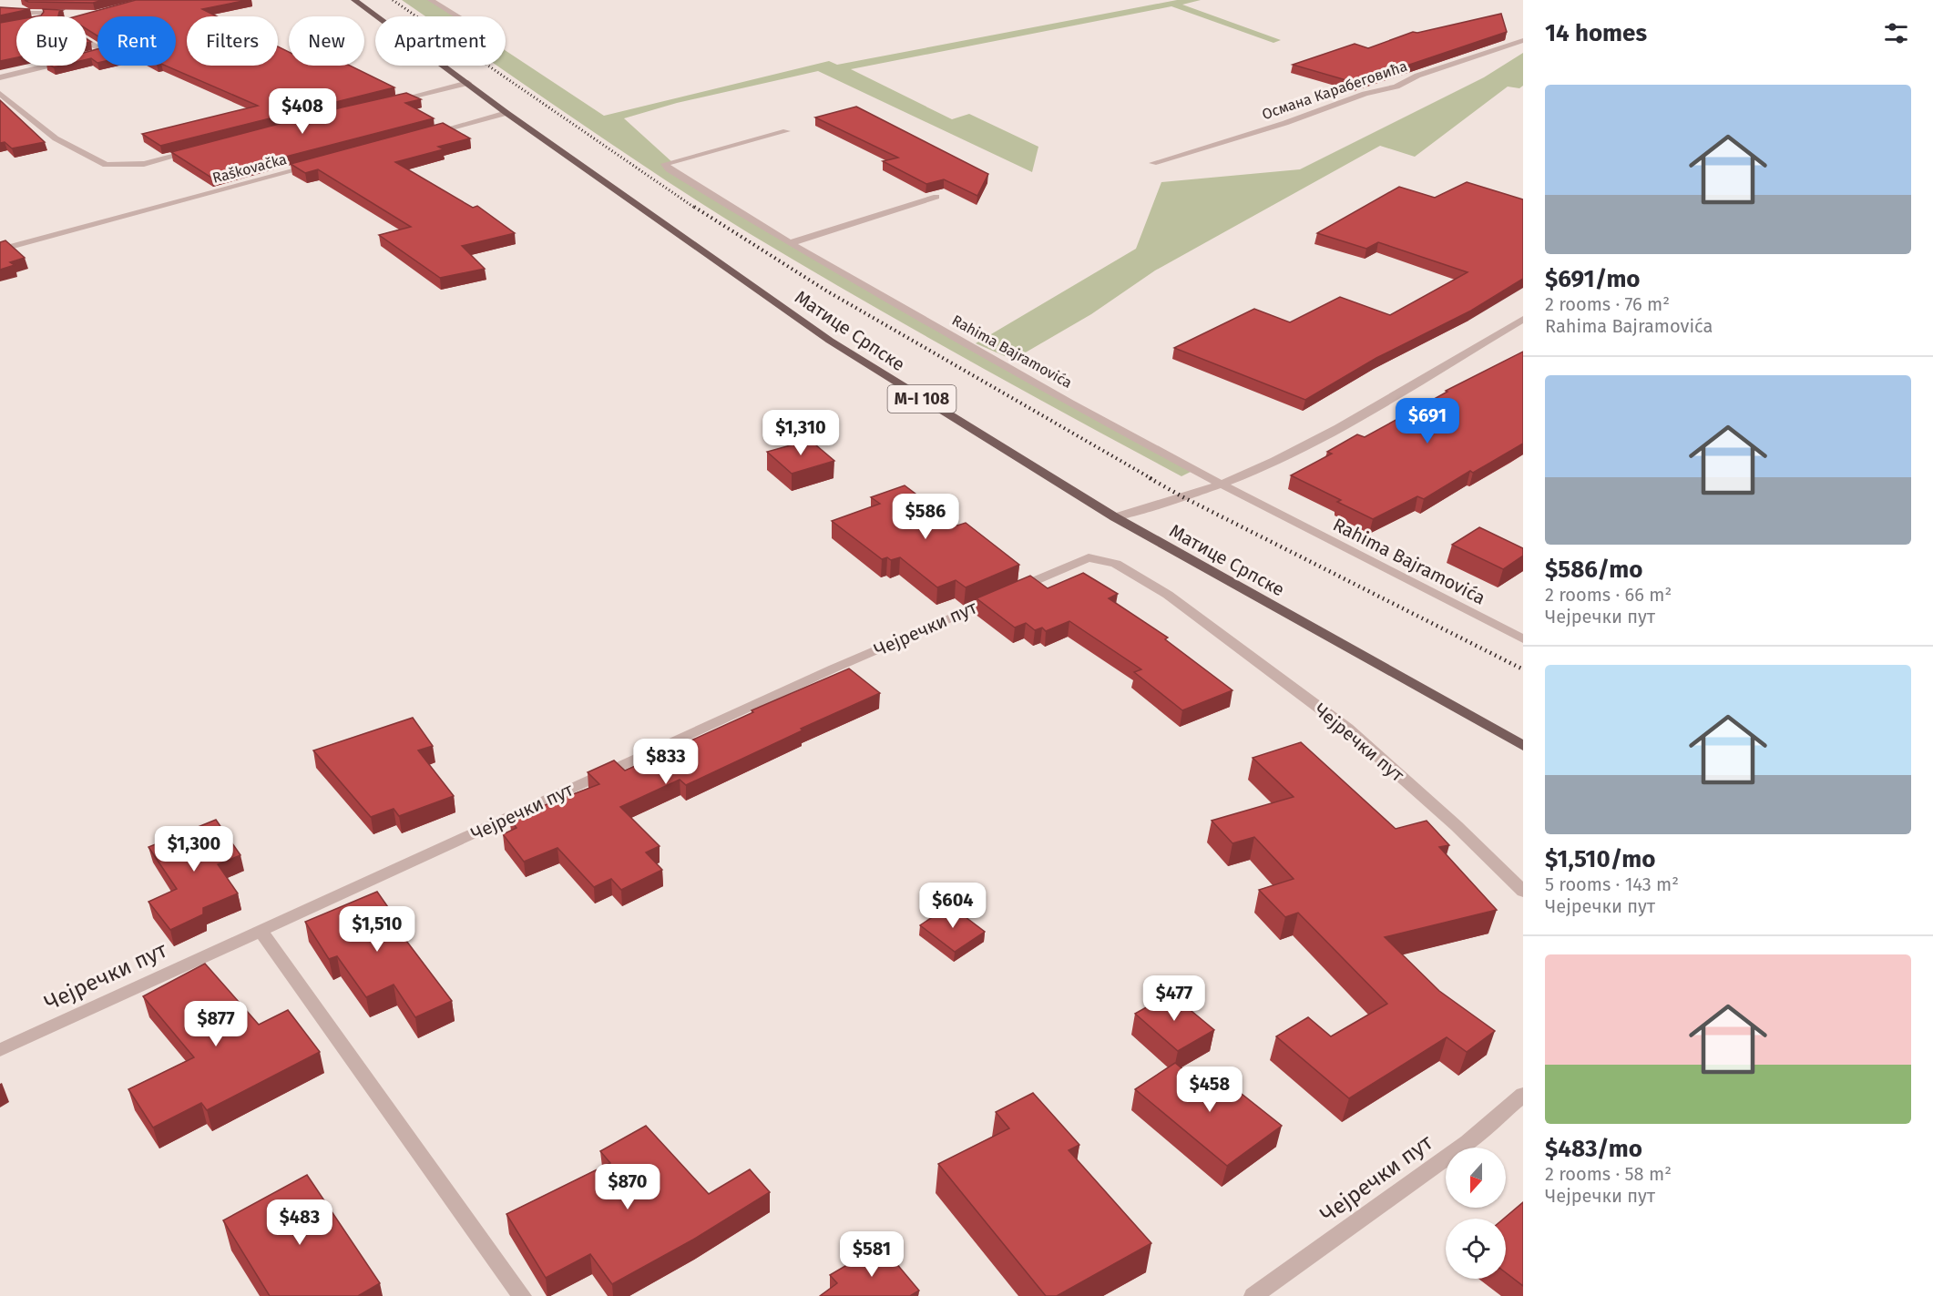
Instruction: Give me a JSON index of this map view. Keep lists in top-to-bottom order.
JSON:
{
  "streets": {
    "main road": ["Матице Српске", "M-I 108"],
    "street": [
      "Османа Карабеговића",
      "Raškovačka",
      "Rahima Bajramovića",
      "Чејречки пут"
    ]
  },
  "north": "bottom",
  "page": {
    "heading": "14 homes",
    "chip": [
      "Buy",
      "Rent",
      "Filters",
      "New",
      "Apartment"
    ],
    "list": [
      {
        "name": "$691/mo",
        "note": "2 rooms · 76 m² · Rahima Bajramovića"
      },
      {
        "name": "$586/mo",
        "note": "2 rooms · 66 m² · Чејречки пут"
      },
      {
        "name": "$1,510/mo",
        "note": "5 rooms · 143 m² · Чејречки пут"
      },
      {
        "name": "$483/mo",
        "note": "2 rooms · 58 m² · Чејречки пут"
      }
    ],
    "price": [
      "$408",
      "$691",
      "$1,310",
      "$586",
      "$833",
      "$1,300",
      "$604",
      "$1,510",
      "$477",
      "$877",
      "$458",
      "$870",
      "$483",
      "$581"
    ]
  }
}
